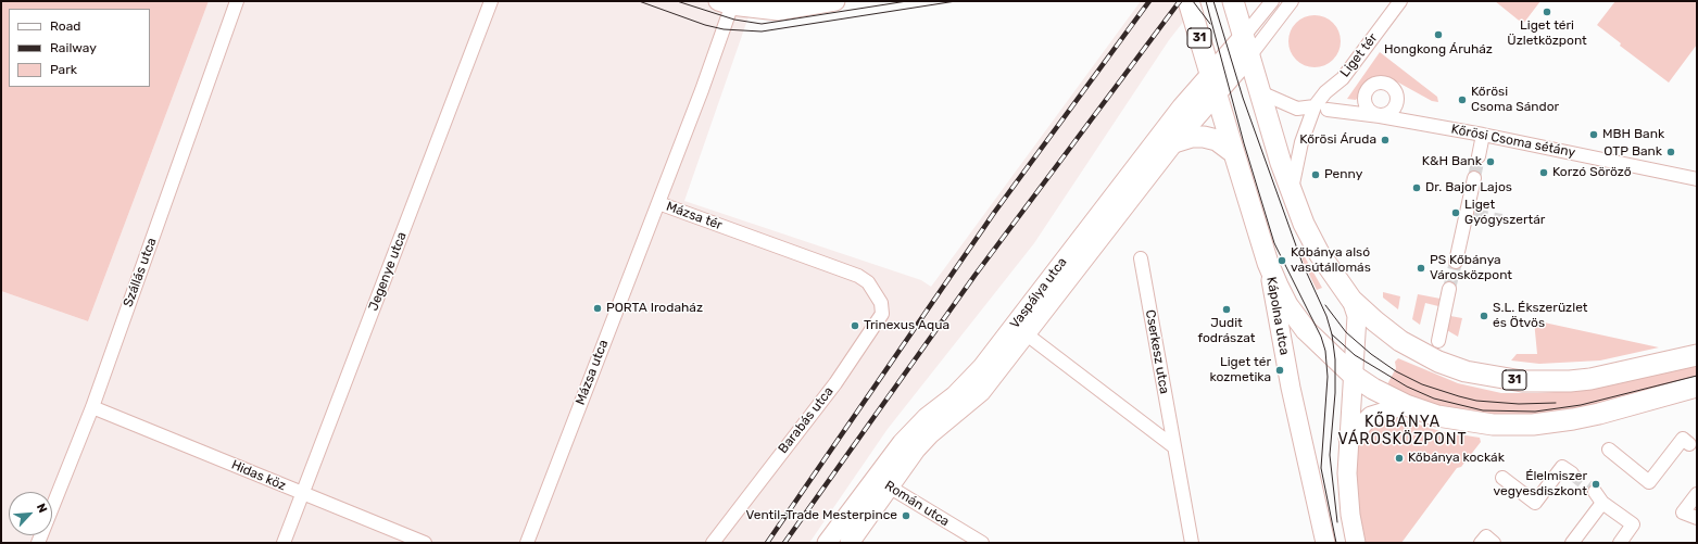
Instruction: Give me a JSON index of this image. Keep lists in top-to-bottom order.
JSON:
{
  "streets": {
    "main road": ["31", "Vaspálya utca", "Kápolna utca"],
    "street": [
      "Liget tér",
      "Kőrösi Csoma sétány",
      "Mázsa tér",
      "Jegenye utca",
      "Szállás utca",
      "Cserkesz utca",
      "Mázsa utca",
      "Barabás utca",
      "Hidas köz",
      "Román utca"
    ]
  },
  "crossings": [
    ["31", "Liget tér"],
    ["31", "Vaspálya utca"],
    ["31", "Kápolna utca"],
    ["Mázsa tér", "Mázsa utca"],
    ["Mázsa tér", "Barabás utca"],
    ["Jegenye utca", "Hidas köz"],
    ["Szállás utca", "Hidas köz"],
    ["Vaspálya utca", "Kápolna utca"],
    ["Vaspálya utca", "Román utca"]
  ],
  "districts": ["KŐBÁNYA VÁROSKÖZPONT"],
  "places": [
    "Liget téri Üzletközpont",
    "Hongkong Áruház",
    "Kőrösi Csoma Sándor",
    "MBH Bank",
    "Kőrösi Áruda",
    "OTP Bank",
    "K&H Bank",
    "Korzó Söröző",
    "Penny",
    "Dr. Bajor Lajos",
    "Liget Gyógyszertár",
    "Kőbánya alsó vasútállomás",
    "PS Kőbánya Városközpont",
    "PORTA Irodaház",
    "Judit fodrászat",
    "S.L. Ékszerüzlet és Ötvös",
    "Trinexus Aqua",
    "Liget tér kozmetika",
    "Kőbánya kockák",
    "Élelmiszer vegyesdiszkont",
    "Ventil-Trade Mesterpince"
  ],
  "legend": ["Road", "Railway", "Park"],
  "north": "top right"
}
